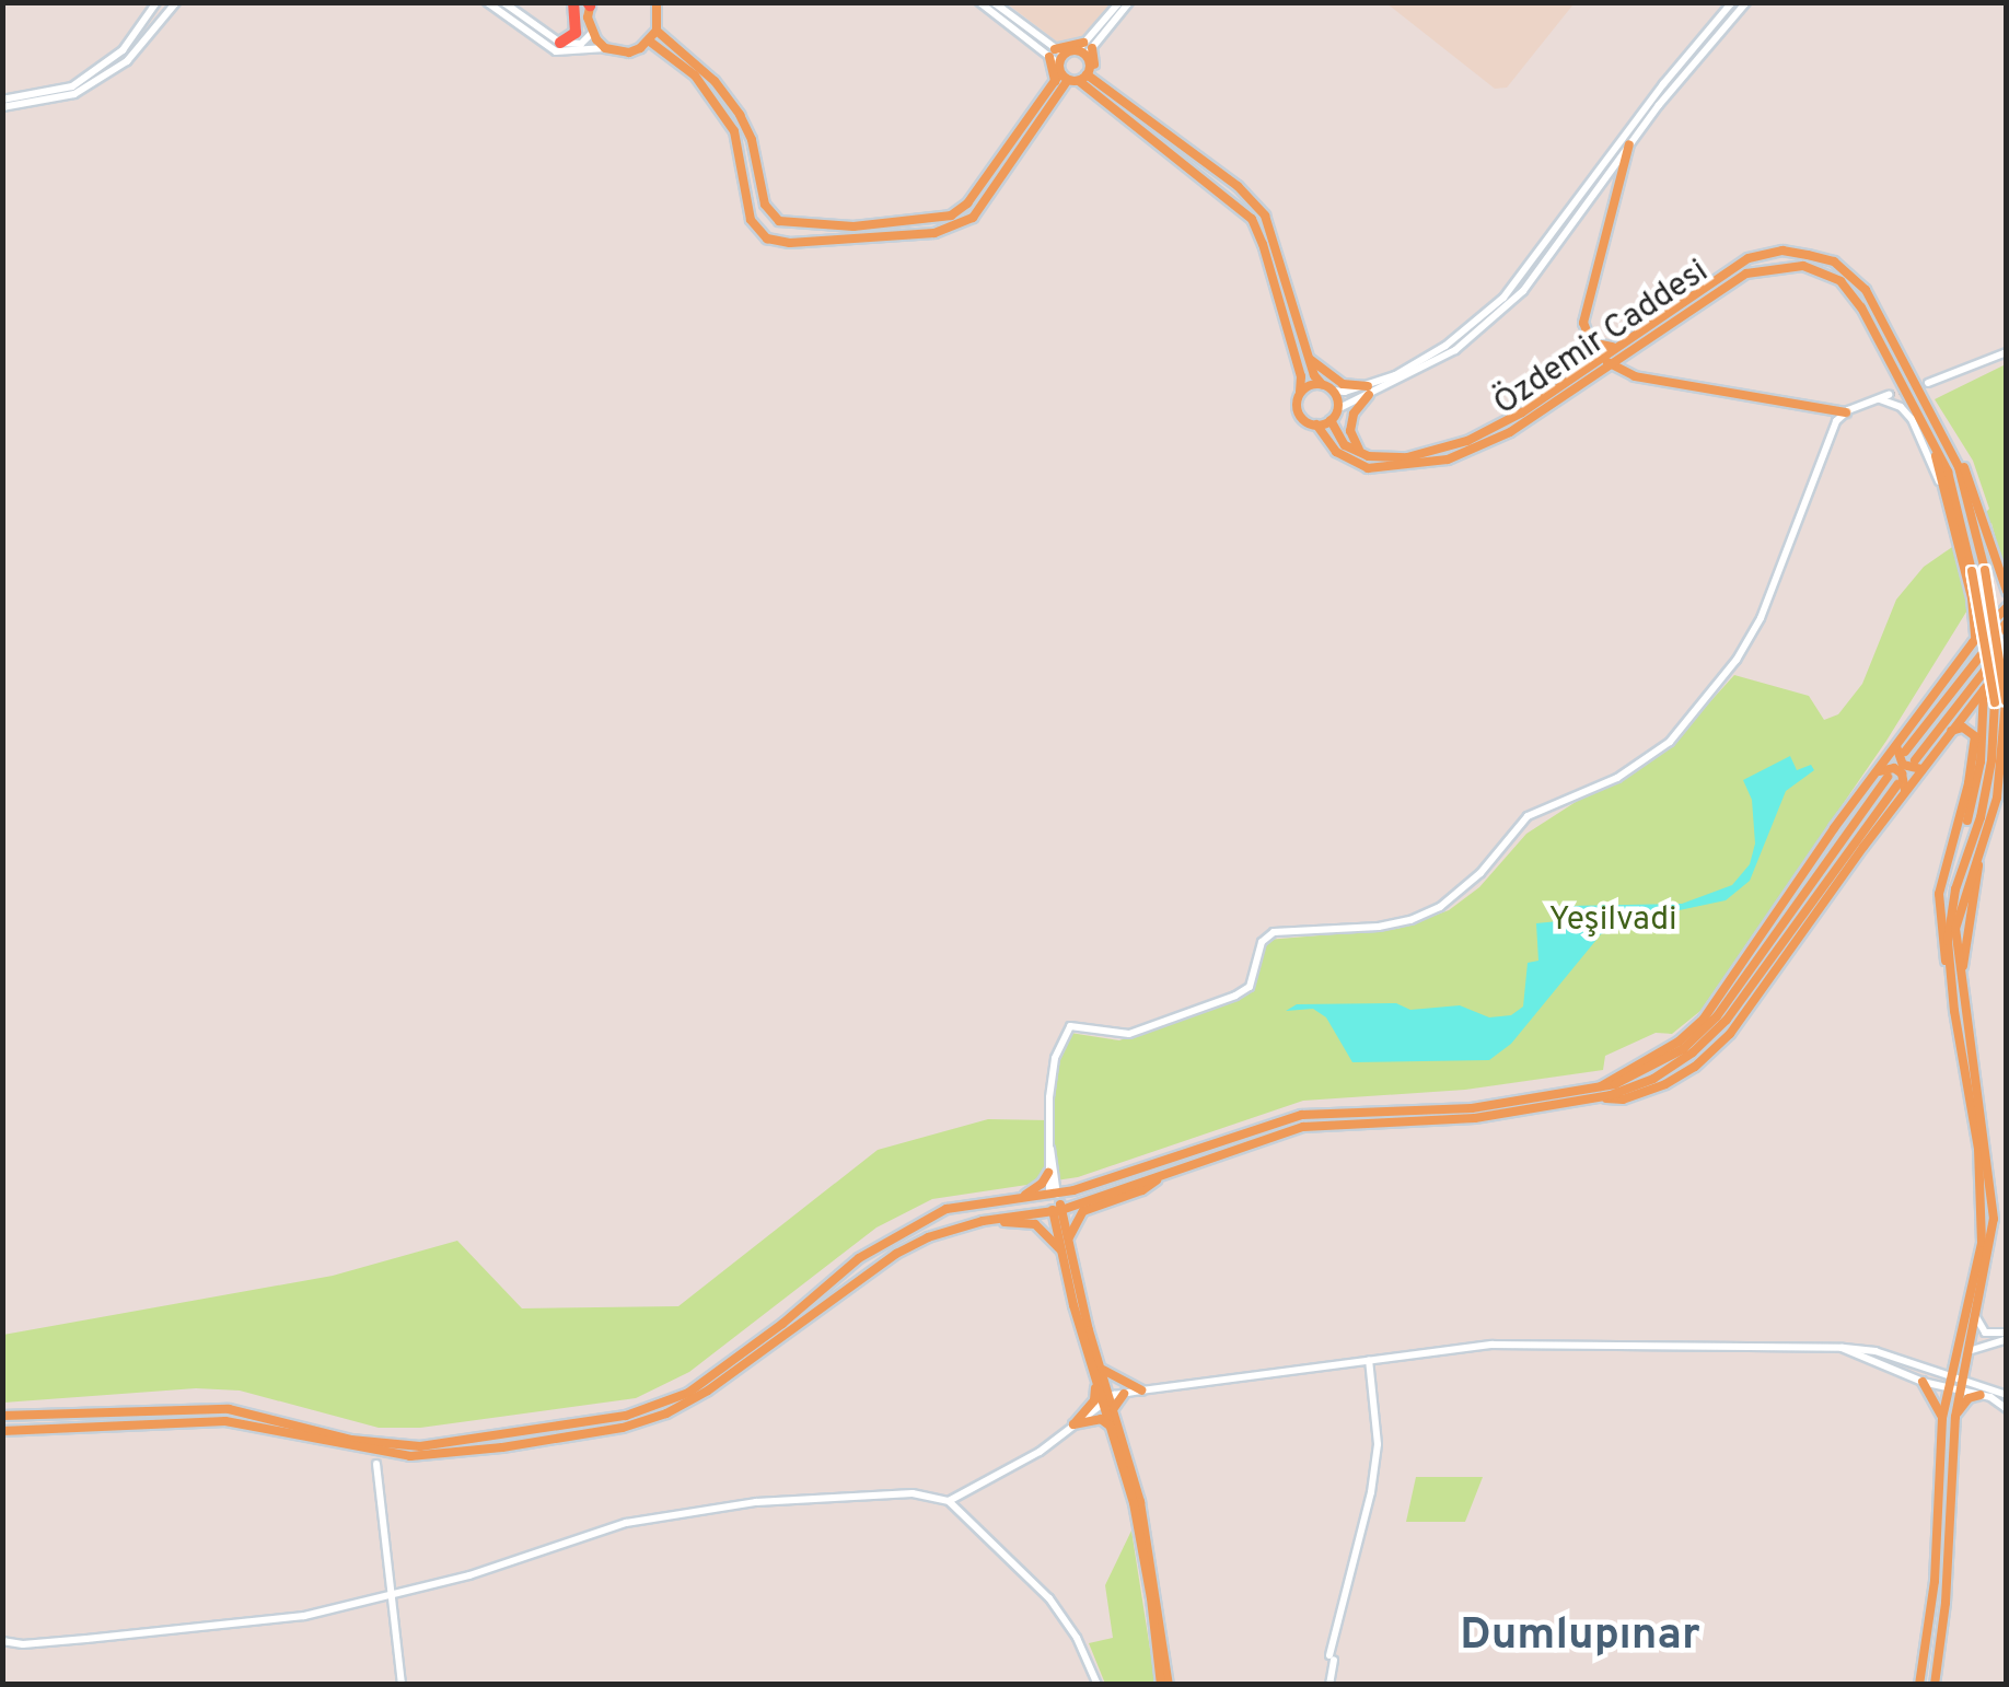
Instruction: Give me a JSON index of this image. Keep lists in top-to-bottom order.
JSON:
{
  "streets": {
    "main road": ["Özdemir Caddesi"]
  },
  "districts": ["Dumlupınar"],
  "parks": ["Yeşilvadi"]
}
